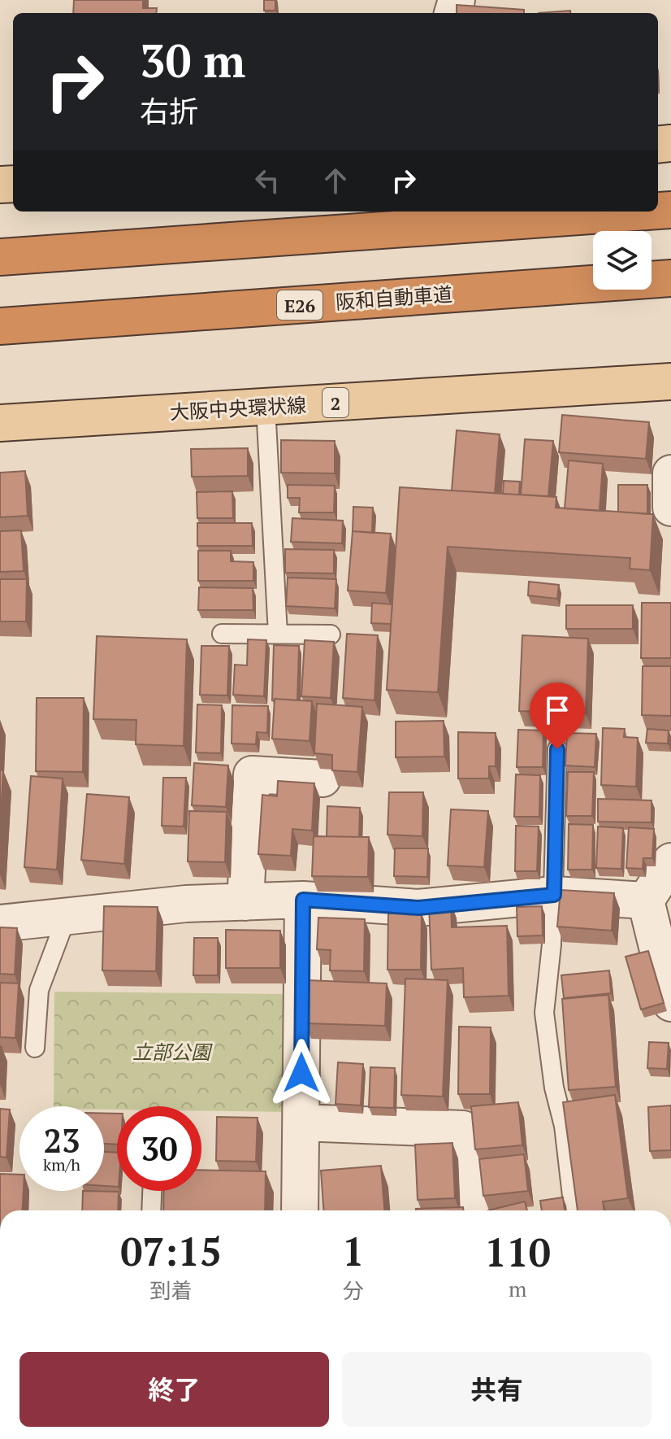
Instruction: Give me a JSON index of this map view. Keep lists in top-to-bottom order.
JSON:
{
  "streets": {
    "highway": ["阪和自動車道", "E26"],
    "main road": ["2", "大阪中央環状線"]
  },
  "parks": ["立部公園"],
  "page": {
    "turn": ["30 m", "右折"],
    "speed": "23 km/h",
    "limit": "30",
    "eta": [
      "07:15",
      "到着",
      "1",
      "分",
      "110",
      "m"
    ],
    "buttons": ["終了", "共有"]
  }
}
